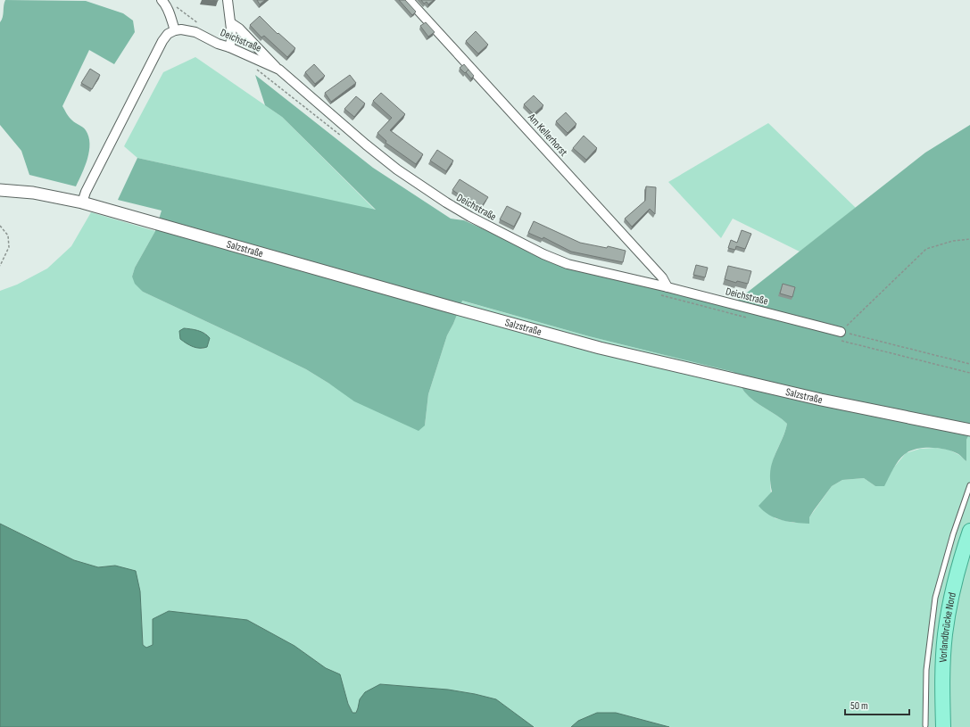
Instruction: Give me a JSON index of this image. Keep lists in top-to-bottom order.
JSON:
{
  "streets": {
    "main road": ["Vorlandbrücke Nord"],
    "street": ["Deichstraße", "Am Kellerhorst", "Salzstraße"]
  },
  "crossings": [
    ["Deichstraße", "Am Kellerhorst"]
  ],
  "scale_bar": "50 m"
}
